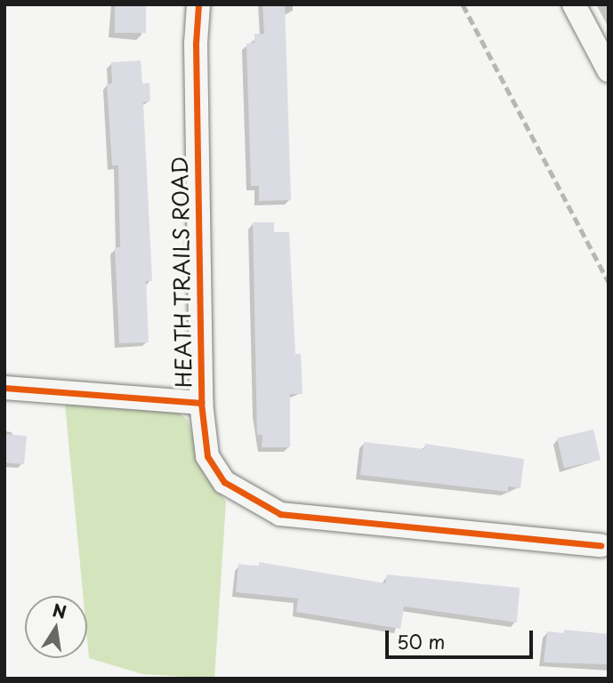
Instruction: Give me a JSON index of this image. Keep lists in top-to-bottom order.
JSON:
{
  "streets": {
    "street": ["HEATH TRAILS ROAD"]
  },
  "scale_bar": "50 m",
  "north": "top"
}
